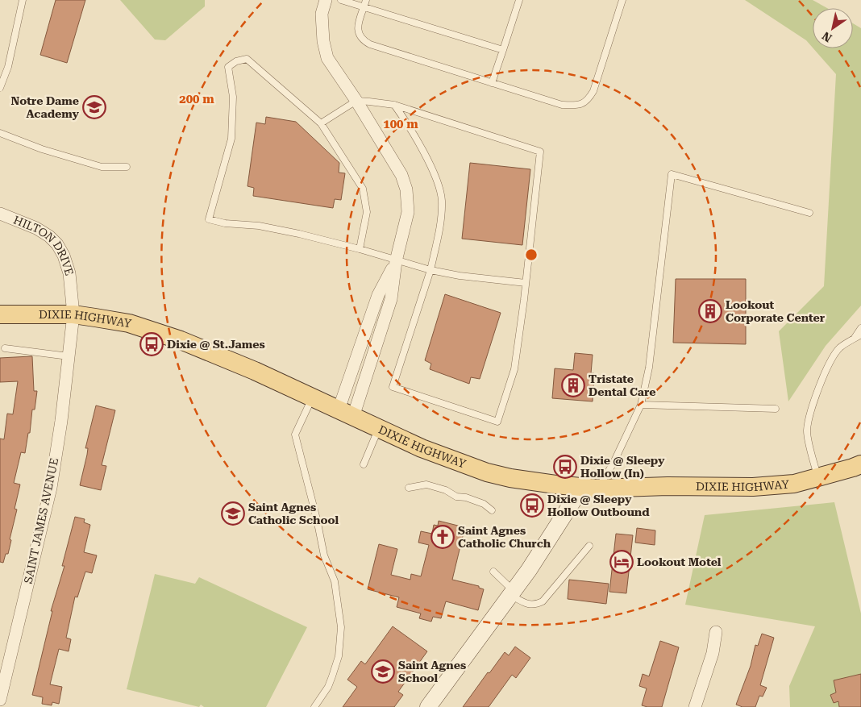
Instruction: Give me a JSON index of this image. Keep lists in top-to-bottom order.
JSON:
{
  "streets": {
    "main road": ["DIXIE HIGHWAY"],
    "street": ["HILTON DRIVE", "SAINT JAMES AVENUE"]
  },
  "crossings": [
    ["HILTON DRIVE", "DIXIE HIGHWAY"],
    ["HILTON DRIVE", "SAINT JAMES AVENUE"],
    ["DIXIE HIGHWAY", "SAINT JAMES AVENUE"]
  ],
  "places": {
    "school or university": ["Notre Dame Academy", "Saint Agnes Catholic School", "Saint Agnes School"],
    "building": ["Lookout Corporate Center", "Tristate Dental Care"],
    "bus stop": ["Dixie @ St.James", "Dixie @ Sleepy Hollow (In)", "Dixie @ Sleepy Hollow Outbound"],
    "church": ["Saint Agnes Catholic Church"],
    "hotel": ["Lookout Motel"]
  },
  "north": "bottom left",
  "rings": ["200 m", "100 m"]
}
